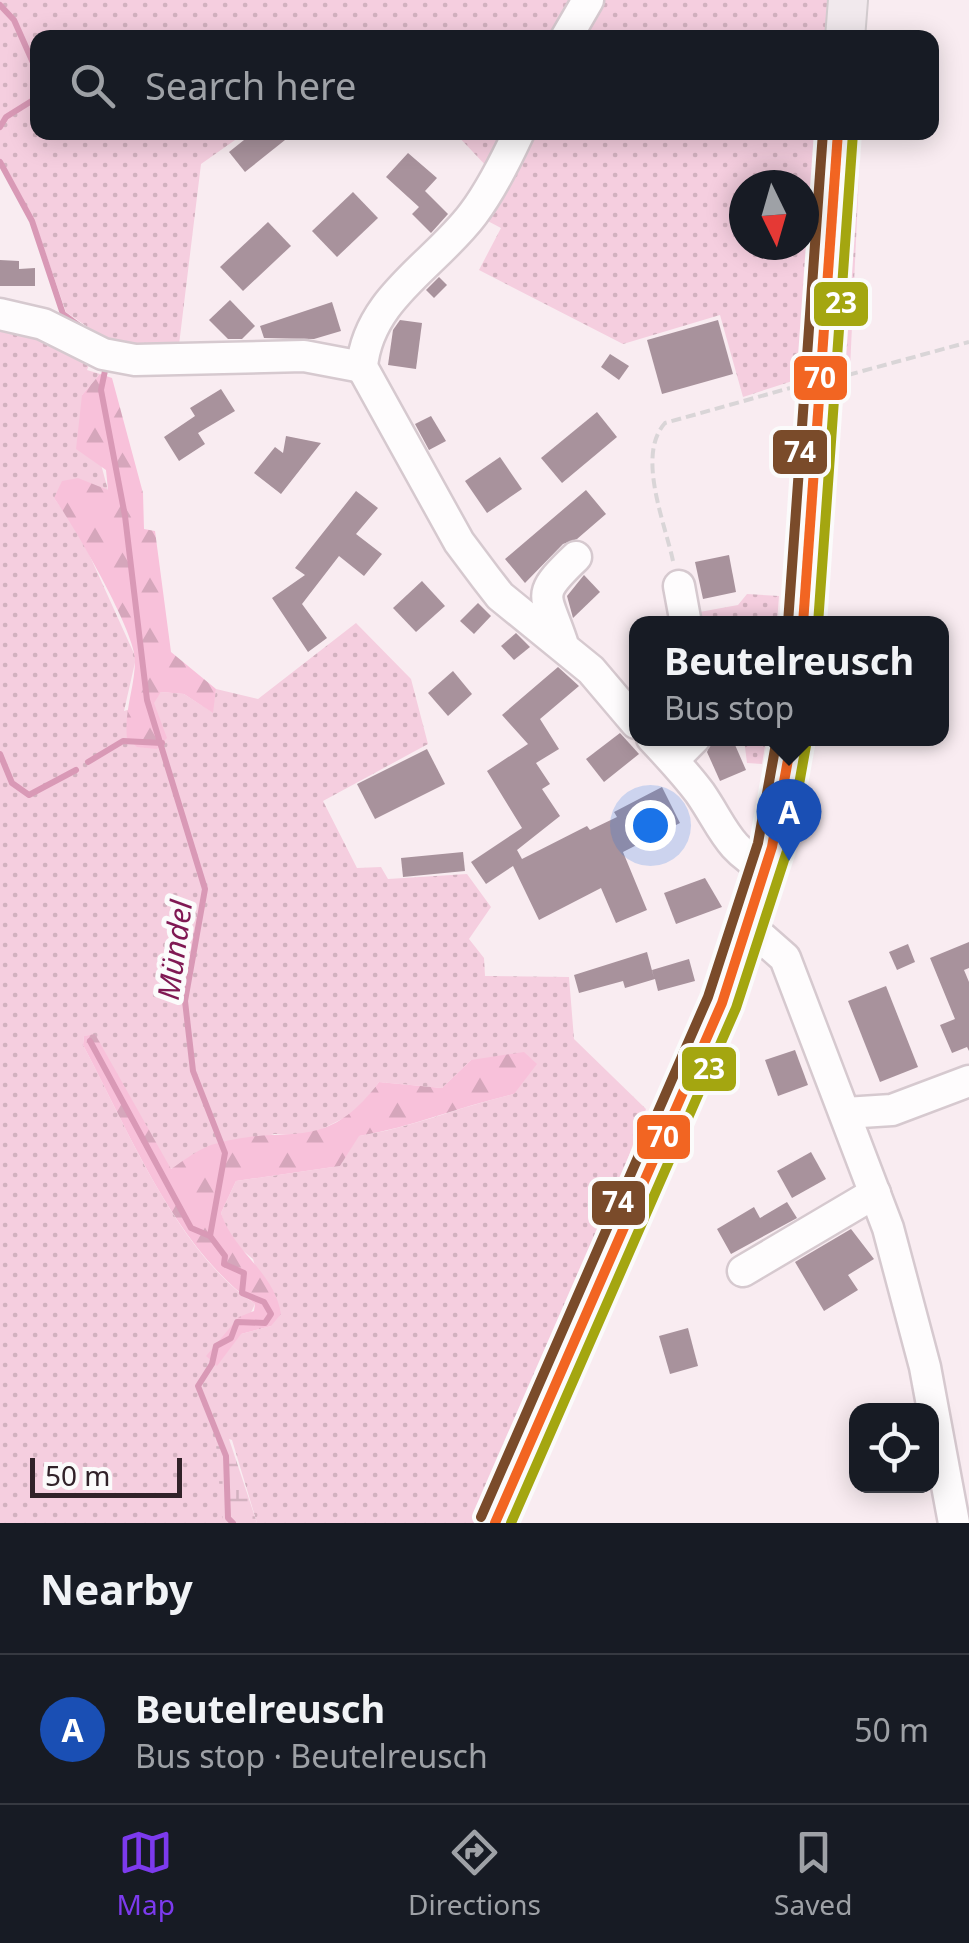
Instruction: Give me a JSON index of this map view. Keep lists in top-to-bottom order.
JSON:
{
  "water": ["Mündel"],
  "lines": ["transit line 70", "transit line 23", "transit line 74"],
  "scale_bar": "50 m",
  "north": "bottom",
  "page": {
    "search": "Search here",
    "popup": ["Beutelreusch", "Bus stop"],
    "pins": "A",
    "scale": "50 m",
    "heading": "Nearby",
    "list": [
      {
        "mark": "A",
        "name": "Beutelreusch",
        "note": "Bus stop · Beutelreusch",
        "value": "50 m"
      }
    ],
    "nav": ["Map", "Directions", "Saved"]
  }
}
